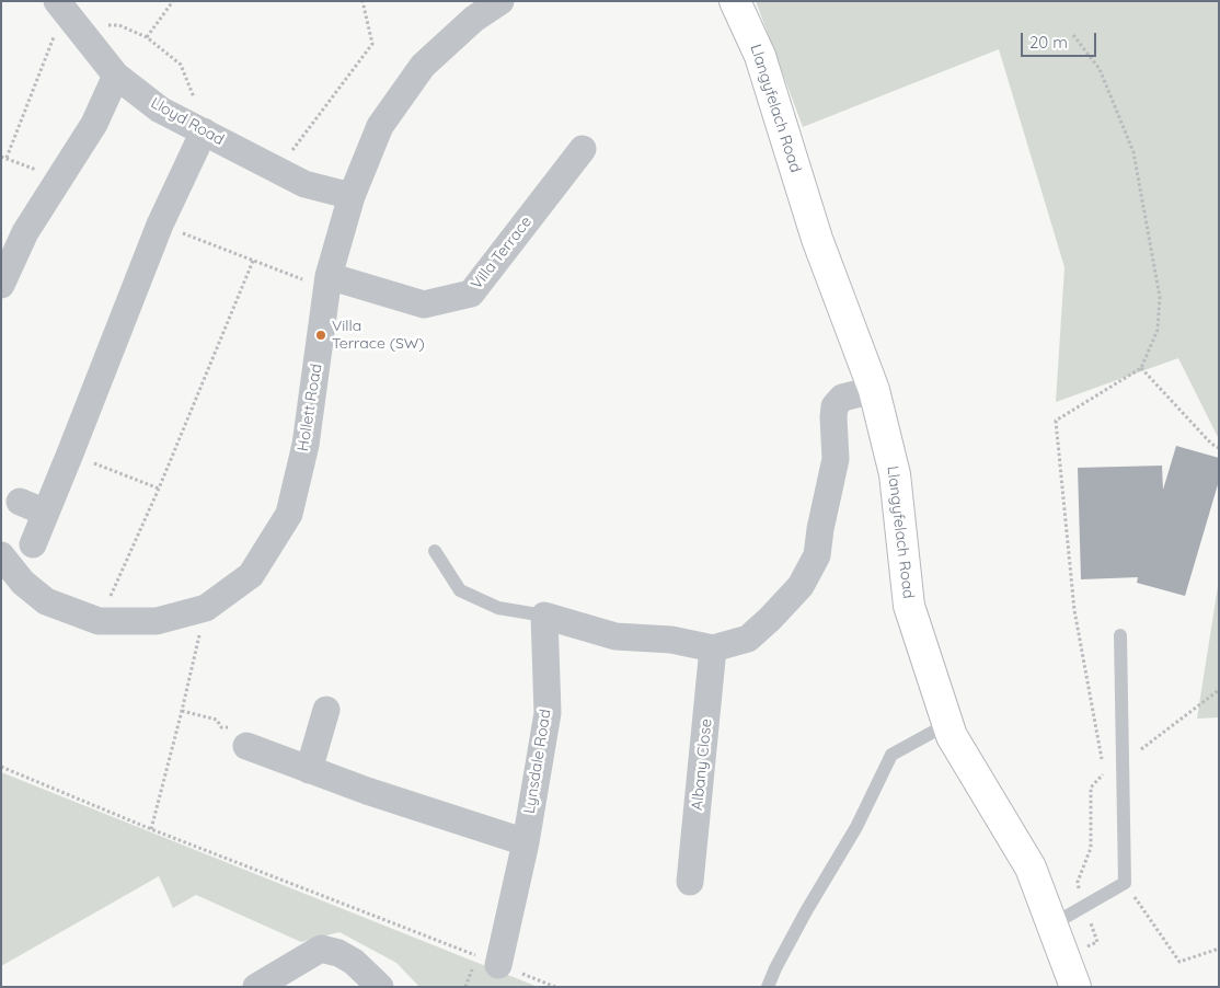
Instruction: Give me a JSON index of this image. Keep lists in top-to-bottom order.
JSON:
{
  "streets": {
    "main road": ["Llangyfelach Road"],
    "street": [
      "Lloyd Road",
      "Villa Terrace",
      "Hollett Road",
      "Lynsdale Road",
      "Albany Close"
    ]
  },
  "crossings": [
    ["Lloyd Road", "Hollett Road"],
    ["Villa Terrace", "Hollett Road"]
  ],
  "places": ["Villa Terrace (SW)"],
  "scale_bar": "20 m"
}
